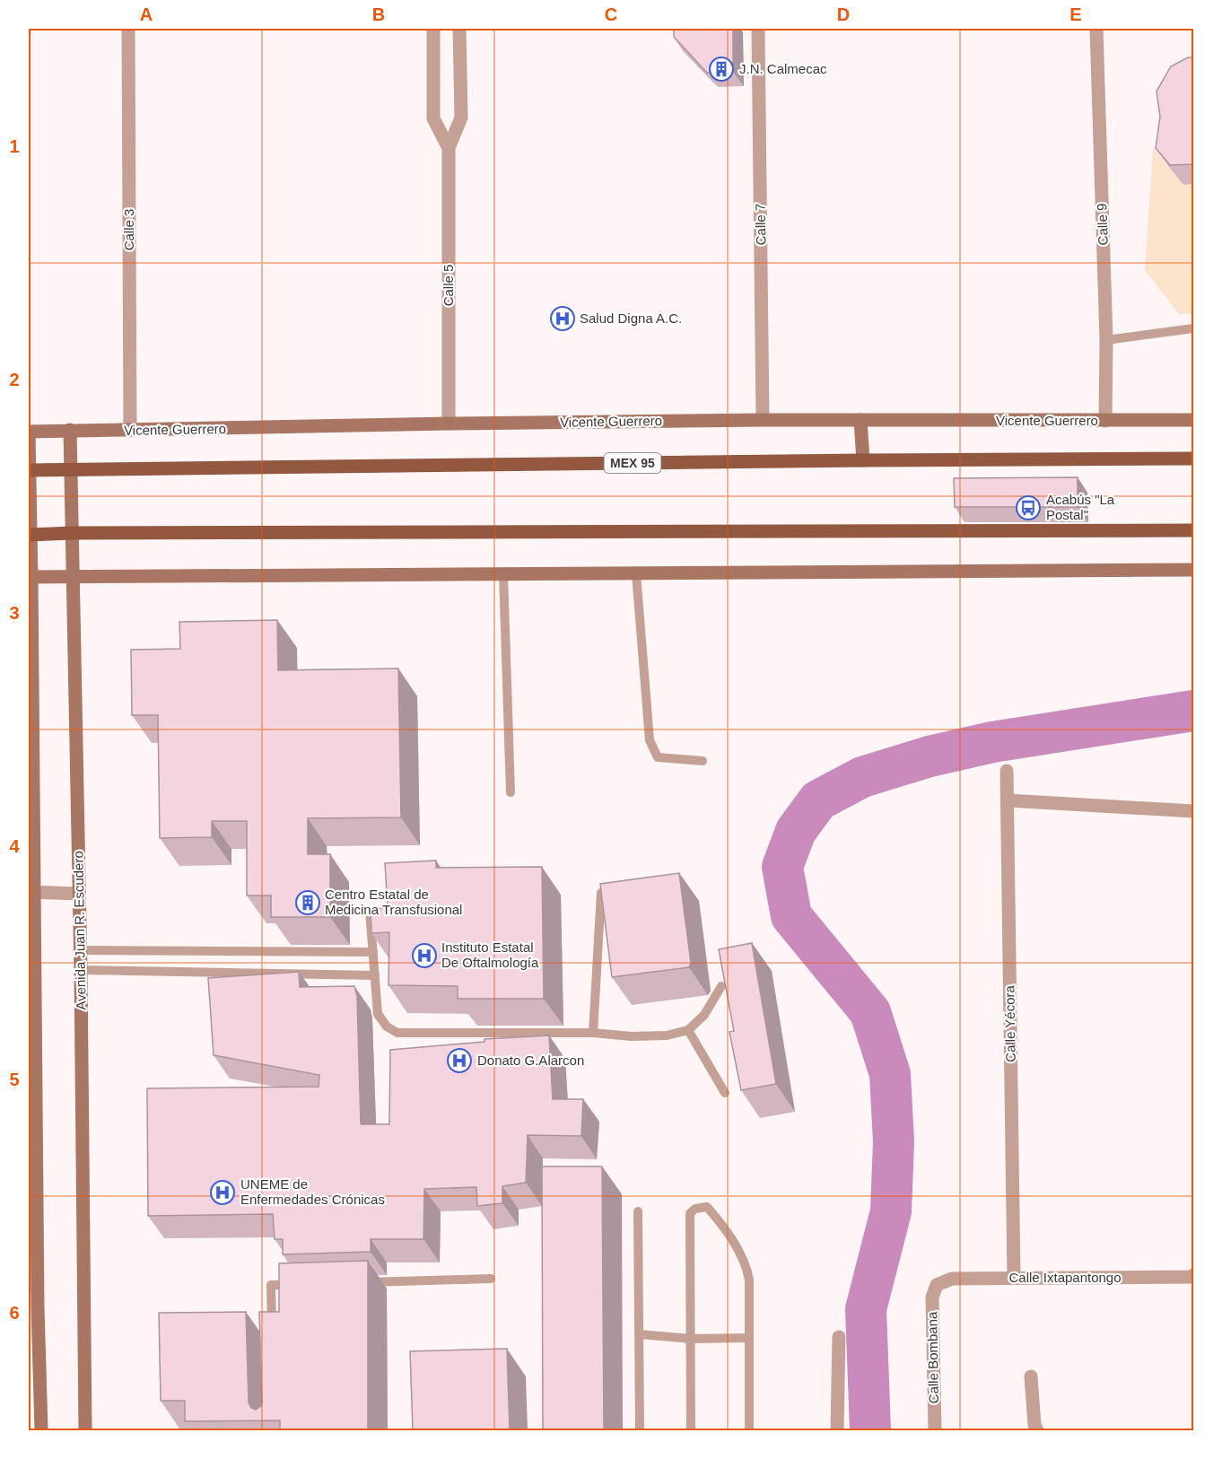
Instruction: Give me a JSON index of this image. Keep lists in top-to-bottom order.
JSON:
{
  "streets": {
    "main road": ["Vicente Guerrero", "MEX 95", "Avenida Juan R. Escudero"],
    "street": [
      "Calle 7",
      "Calle 9",
      "Calle 3",
      "Calle 5",
      "Calle Yécora",
      "Calle Ixtapantongo",
      "Calle Bombana"
    ]
  },
  "crossings": [
    ["Calle 7", "Vicente Guerrero"],
    ["Calle 9", "Vicente Guerrero"],
    ["Calle 3", "Vicente Guerrero"],
    ["Calle 5", "Vicente Guerrero"],
    ["Vicente Guerrero", "Avenida Juan R. Escudero"],
    ["MEX 95", "Avenida Juan R. Escudero"],
    ["Calle Yécora", "Calle Ixtapantongo"],
    ["Calle Ixtapantongo", "Calle Bombana"]
  ],
  "places": {
    "building": ["J.N. Calmecac", "Centro Estatal de Medicina Transfusional"],
    "hospital": [
      "Salud Digna A.C.",
      "Instituto Estatal De Oftalmología",
      "Donato G.Alarcon",
      "UNEME de Enfermedades Crónicas"
    ],
    "bus stop": ["Acabús \"La Postal\""]
  },
  "grid": {
    "columns": [
      "A",
      "B",
      "C",
      "D",
      "E"
    ],
    "rows": [
      "1",
      "2",
      "3",
      "4",
      "5",
      "6"
    ]
  }
}
